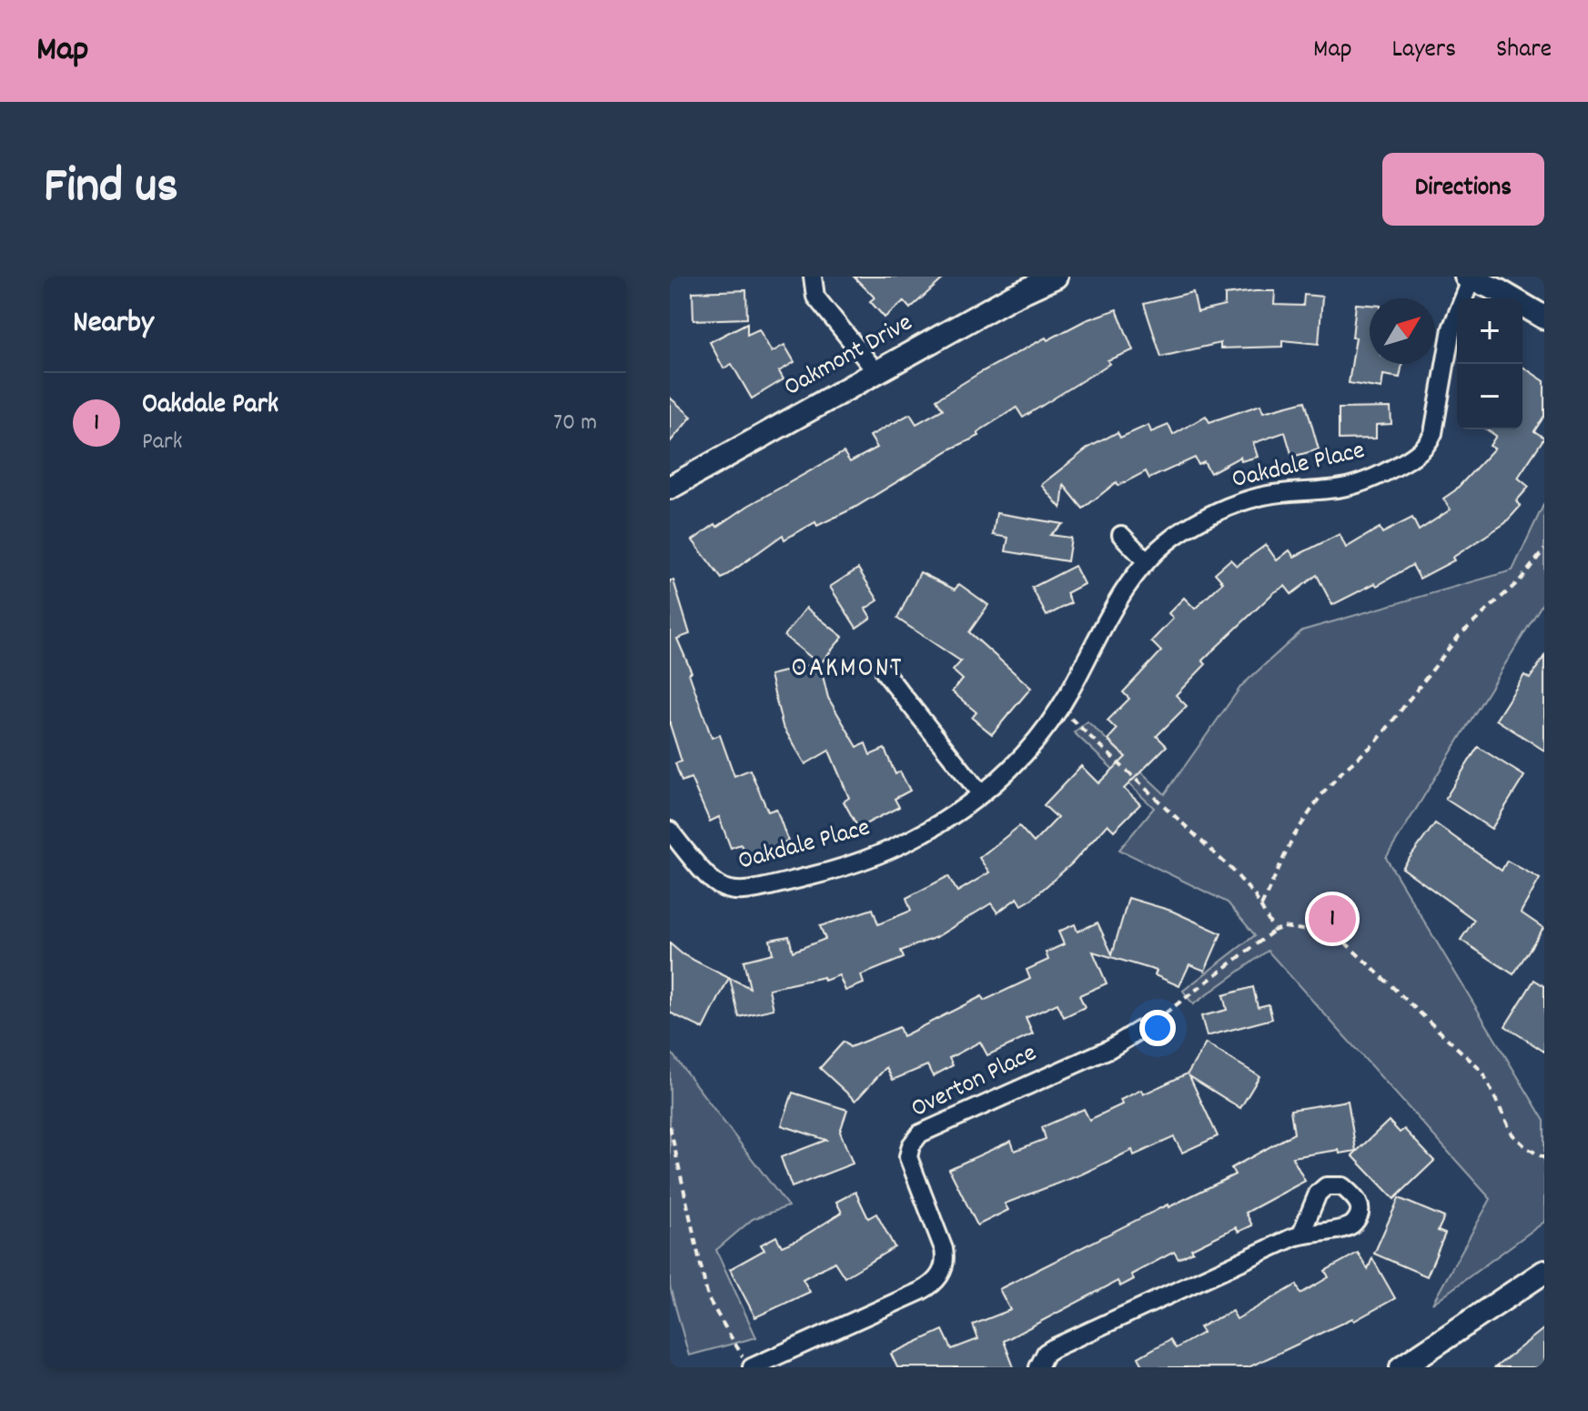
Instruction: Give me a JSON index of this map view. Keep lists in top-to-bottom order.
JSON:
{
  "streets": {
    "street": ["Oakmont Drive", "Oakdale Place", "Overton Place"]
  },
  "districts": ["OAKMONT"],
  "north": "top right",
  "page": {
    "header": "Map",
    "nav": ["Map", "Layers", "Share"],
    "title": "Find us",
    "buttons": "Directions",
    "heading": "Nearby",
    "map_buttons": ["+", "−"],
    "list": [
      {
        "mark": "1",
        "name": "Oakdale Park",
        "note": "Park",
        "value": "70 m"
      }
    ],
    "pins": "1"
  }
}
